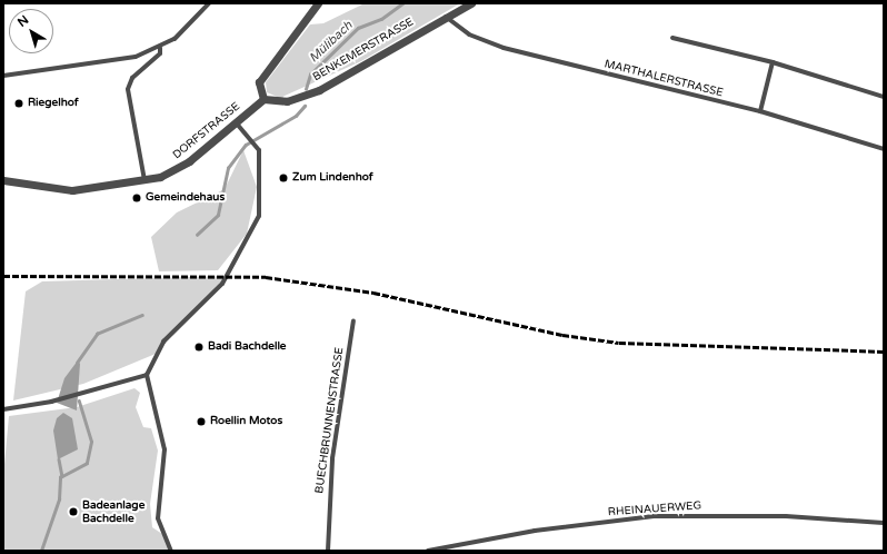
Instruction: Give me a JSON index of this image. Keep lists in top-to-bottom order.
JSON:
{
  "streets": {
    "street": [
      "BENKEMERSTRASSE",
      "MARTHALERSTRASSE",
      "DORFSTRASSE",
      "BUECHBRUNNENSTRASSE",
      "RHEINAUERWEG"
    ]
  },
  "crossings": [
    ["BENKEMERSTRASSE", "MARTHALERSTRASSE"],
    ["BENKEMERSTRASSE", "DORFSTRASSE"]
  ],
  "water": ["Mülibach"],
  "places": [
    "Riegelhof",
    "Zum Lindenhof",
    "Gemeindehaus",
    "Badi Bachdelle",
    "Roellin Motos",
    "Badeanlage Bachdelle"
  ],
  "north": "top left"
}
